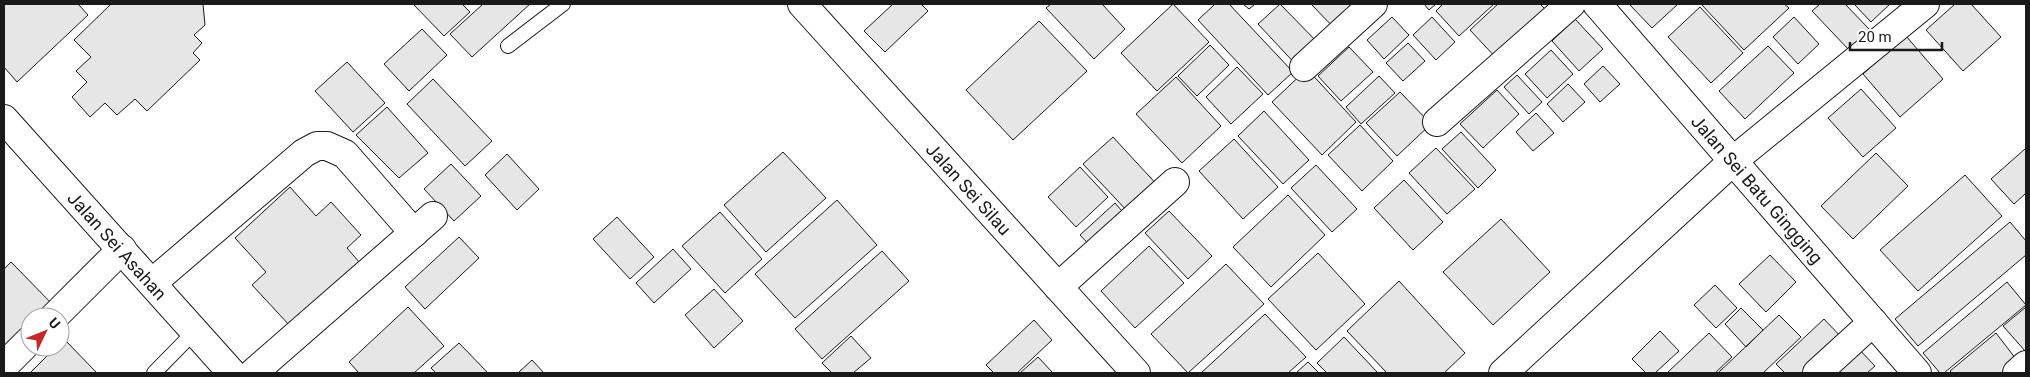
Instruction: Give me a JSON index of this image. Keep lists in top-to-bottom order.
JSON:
{
  "streets": {
    "street": ["Jalan Sei Silau", "Jalan Sei Batu Gingging", "Jalan Sei Asahan"]
  },
  "scale_bar": "20 m",
  "north": "top right"
}
